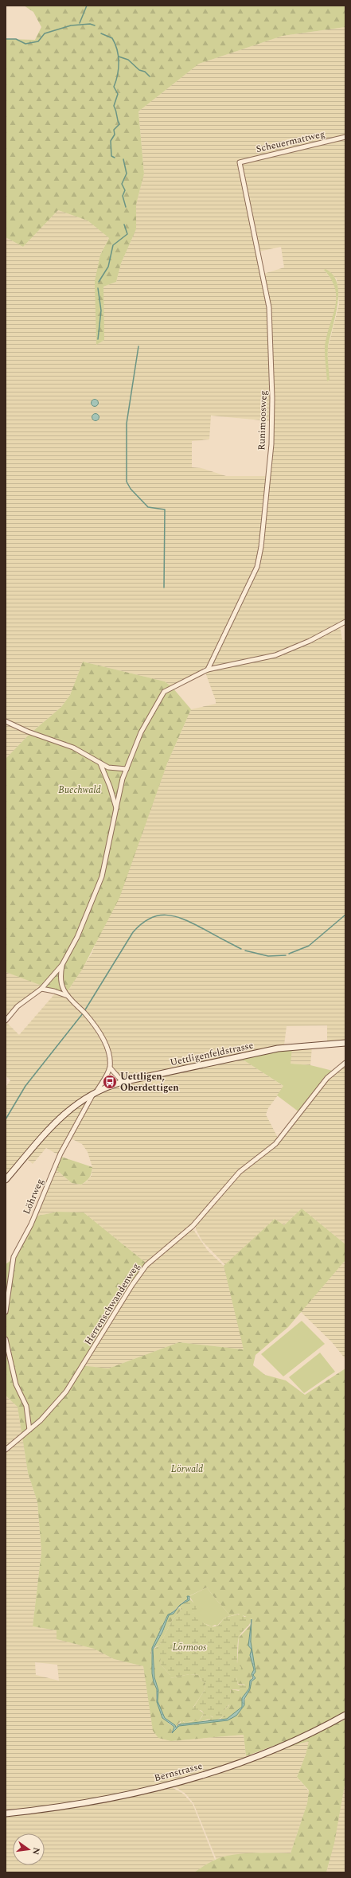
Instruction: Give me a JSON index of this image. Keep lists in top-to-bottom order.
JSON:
{
  "streets": {
    "main road": ["Uettligenfeldstrasse", "Bernstrasse"],
    "street": [
      "Scheuermattweg",
      "Runimoosweg",
      "Löhrweg",
      "Herrenschwandenweg"
    ]
  },
  "crossings": [
    ["Scheuermattweg", "Runimoosweg"],
    ["Uettligenfeldstrasse", "Löhrweg"]
  ],
  "parks": ["Buechwald", "Lörwald", "Lörmoos"],
  "places": {
    "bus stop": ["Uettligen, Oberdettigen"]
  },
  "north": "right"
}
